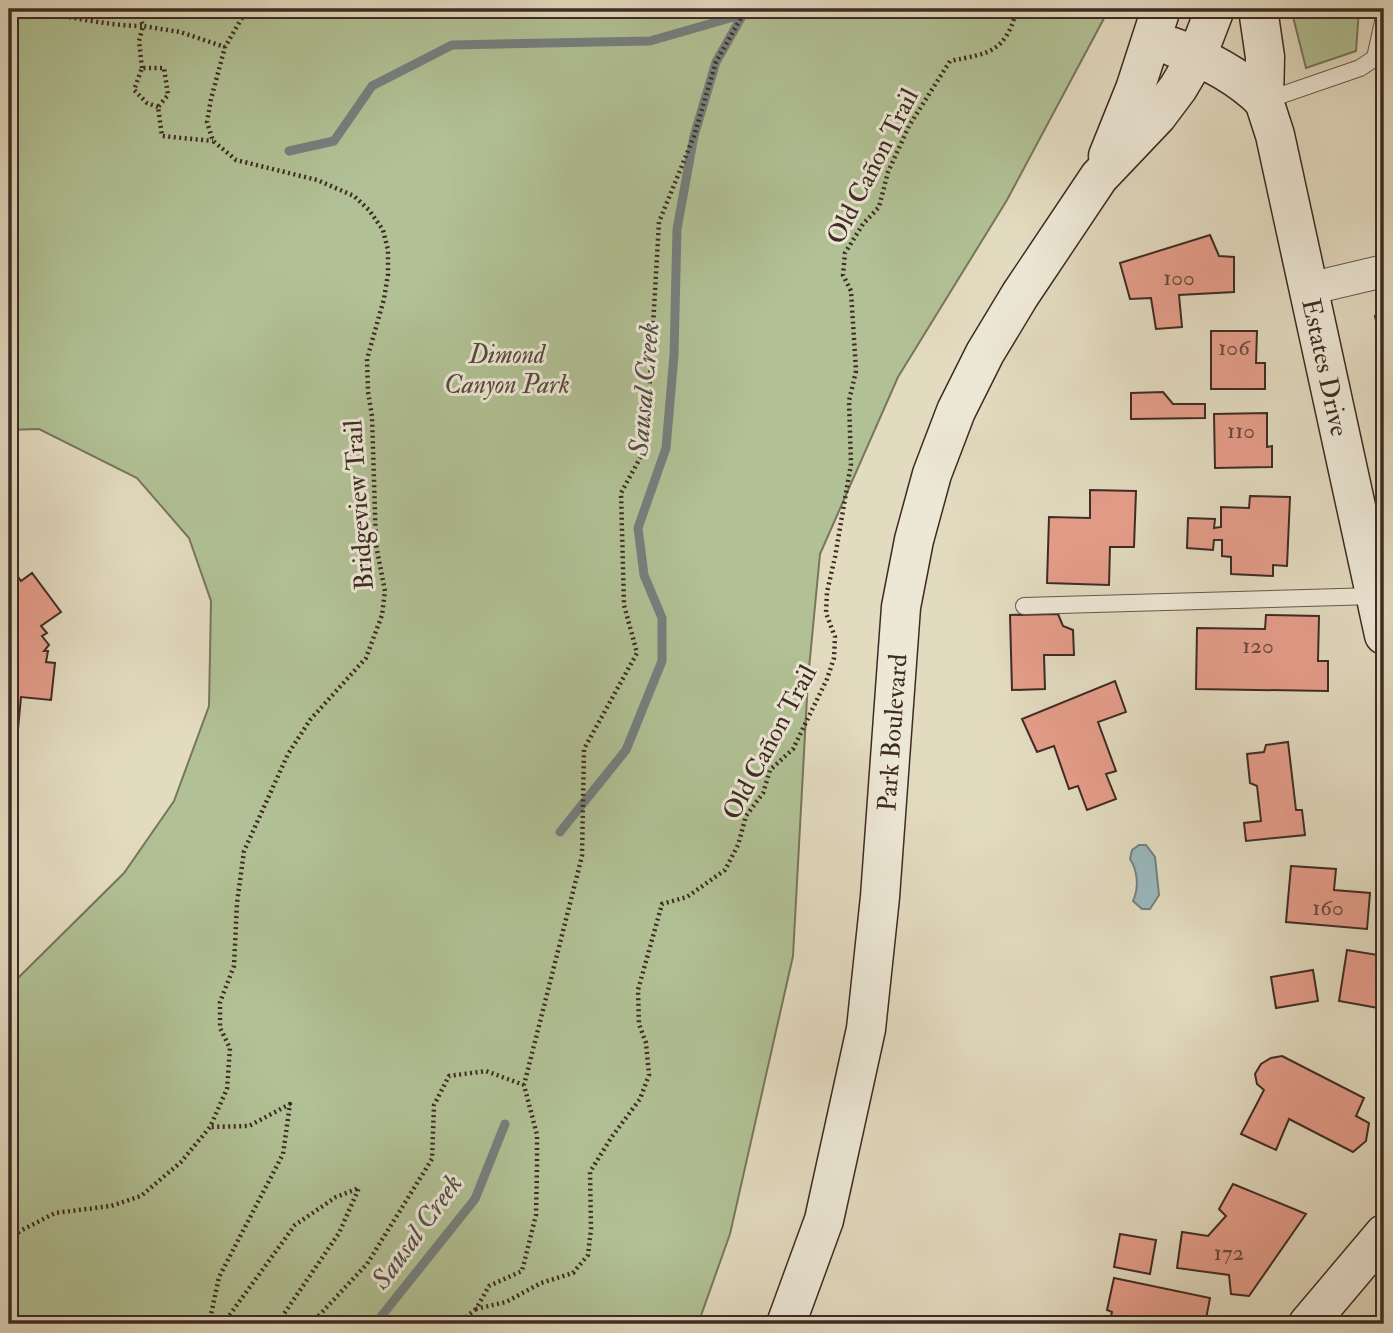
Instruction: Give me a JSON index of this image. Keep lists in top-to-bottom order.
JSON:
{
  "streets": {
    "main road": ["Estates Drive", "Park Boulevard"],
    "path": ["Old Cañon Trail", "Bridgeview Trail"]
  },
  "water": ["Sausal Creek"],
  "parks": ["Dimond Canyon Park"],
  "house_numbers": [
    "100",
    "106",
    "110",
    "120",
    "160",
    "172"
  ]
}
